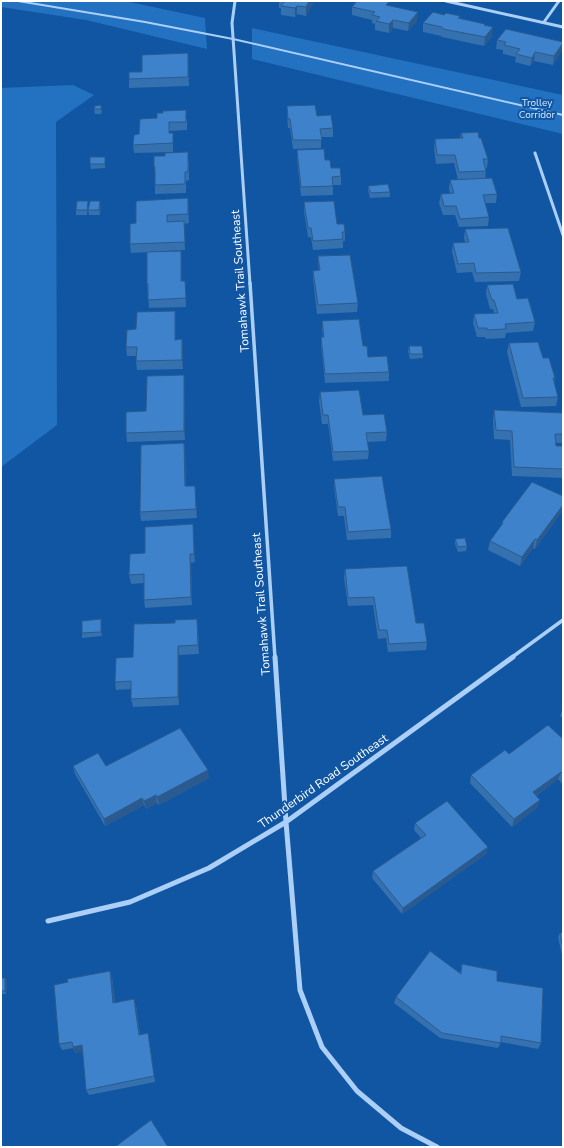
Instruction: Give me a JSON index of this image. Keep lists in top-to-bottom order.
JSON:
{
  "streets": {
    "street": ["Tomahawk Trail Southeast", "Thunderbird Road Southeast"]
  },
  "crossings": [
    ["Tomahawk Trail Southeast", "Thunderbird Road Southeast"]
  ],
  "parks": ["Trolley Corridor"]
}
